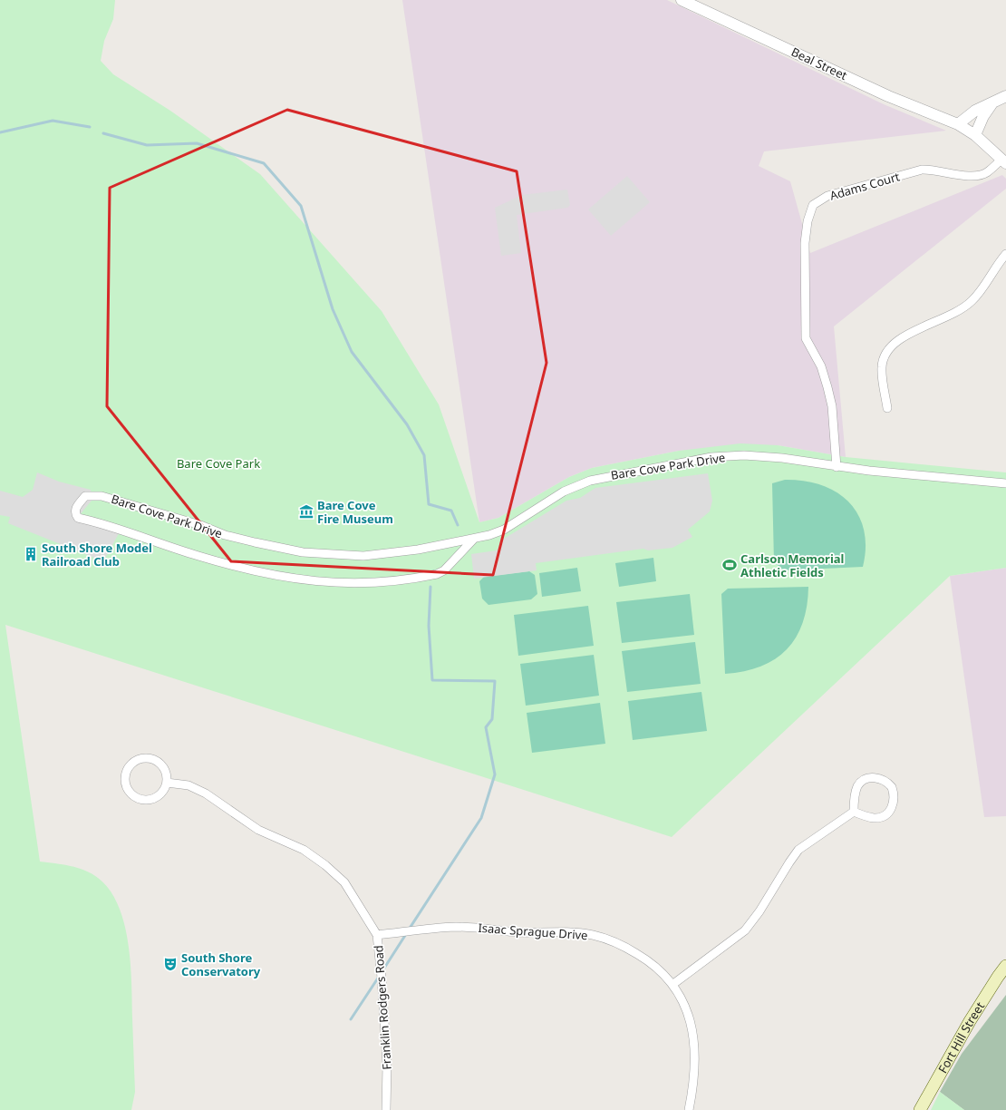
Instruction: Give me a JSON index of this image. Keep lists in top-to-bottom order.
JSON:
{
  "streets": {
    "main road": ["Fort Hill Street"],
    "street": [
      "Beal Street",
      "Adams Court",
      "Bare Cove Park Drive",
      "Isaac Sprague Drive",
      "Franklin Rodgers Road"
    ]
  },
  "crossings": [
    ["Beal Street", "Adams Court"],
    ["Adams Court", "Bare Cove Park Drive"],
    ["Isaac Sprague Drive", "Franklin Rodgers Road"]
  ],
  "parks": ["Bare Cove Park"],
  "places": {
    "museum": ["Bare Cove Fire Museum"],
    "building": ["South Shore Model Railroad Club"],
    "sports": ["Carlson Memorial Athletic Fields"],
    "theatre": ["South Shore Conservatory"]
  }
}
